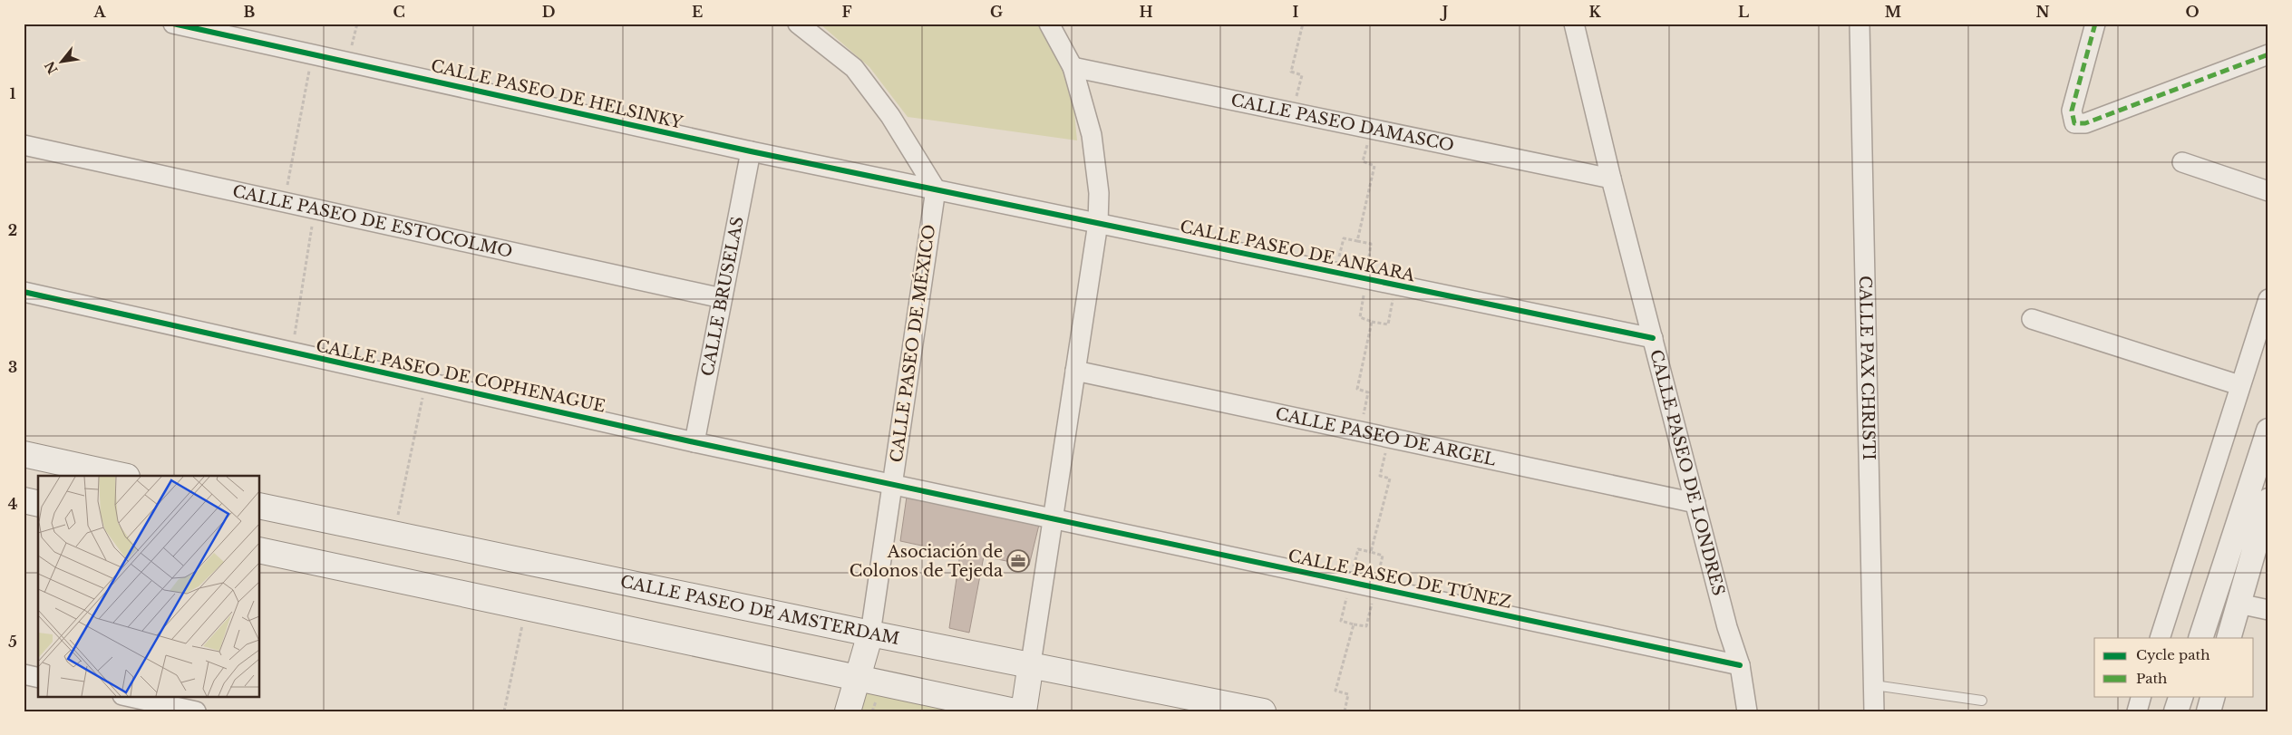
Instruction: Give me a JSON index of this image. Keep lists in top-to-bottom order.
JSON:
{
  "streets": {
    "main road": ["CALLE PASEO DE MÉXICO", "CALLE PASEO DE AMSTERDAM"],
    "street": [
      "CALLE PASEO DE HELSINKY",
      "CALLE PASEO DAMASCO",
      "CALLE PASEO DE ESTOCOLMO",
      "CALLE PASEO DE ANKARA",
      "CALLE BRUSELAS",
      "CALLE PAX CHRISTI",
      "CALLE PASEO DE COPHENAGUE",
      "CALLE PASEO DE ARGEL",
      "CALLE PASEO DE LONDRES",
      "CALLE PASEO DE TÚNEZ"
    ]
  },
  "crossings": [
    ["CALLE PASEO DE HELSINKY", "CALLE PASEO DE ANKARA"],
    ["CALLE PASEO DE HELSINKY", "CALLE BRUSELAS"],
    ["CALLE PASEO DE HELSINKY", "CALLE PASEO DE MÉXICO"],
    ["CALLE PASEO DAMASCO", "CALLE PASEO DE LONDRES"],
    ["CALLE PASEO DE ESTOCOLMO", "CALLE BRUSELAS"],
    ["CALLE PASEO DE ANKARA", "CALLE PASEO DE MÉXICO"],
    ["CALLE PASEO DE ANKARA", "CALLE PASEO DE LONDRES"],
    ["CALLE BRUSELAS", "CALLE PASEO DE COPHENAGUE"],
    ["CALLE PASEO DE MÉXICO", "CALLE PASEO DE COPHENAGUE"],
    ["CALLE PASEO DE MÉXICO", "CALLE PASEO DE TÚNEZ"],
    ["CALLE PASEO DE MÉXICO", "CALLE PASEO DE AMSTERDAM"],
    ["CALLE PASEO DE COPHENAGUE", "CALLE PASEO DE TÚNEZ"],
    ["CALLE PASEO DE ARGEL", "CALLE PASEO DE LONDRES"],
    ["CALLE PASEO DE LONDRES", "CALLE PASEO DE TÚNEZ"]
  ],
  "places": {
    "office": ["Asociación de Colonos de Tejeda"]
  },
  "legend": ["Cycle path", "Path"],
  "north": "bottom left",
  "grid": {
    "columns": [
      "A",
      "B",
      "C",
      "D",
      "E",
      "F",
      "G",
      "H",
      "I",
      "J",
      "K",
      "L",
      "M",
      "N",
      "O"
    ],
    "rows": [
      "1",
      "2",
      "3",
      "4",
      "5"
    ]
  }
}
